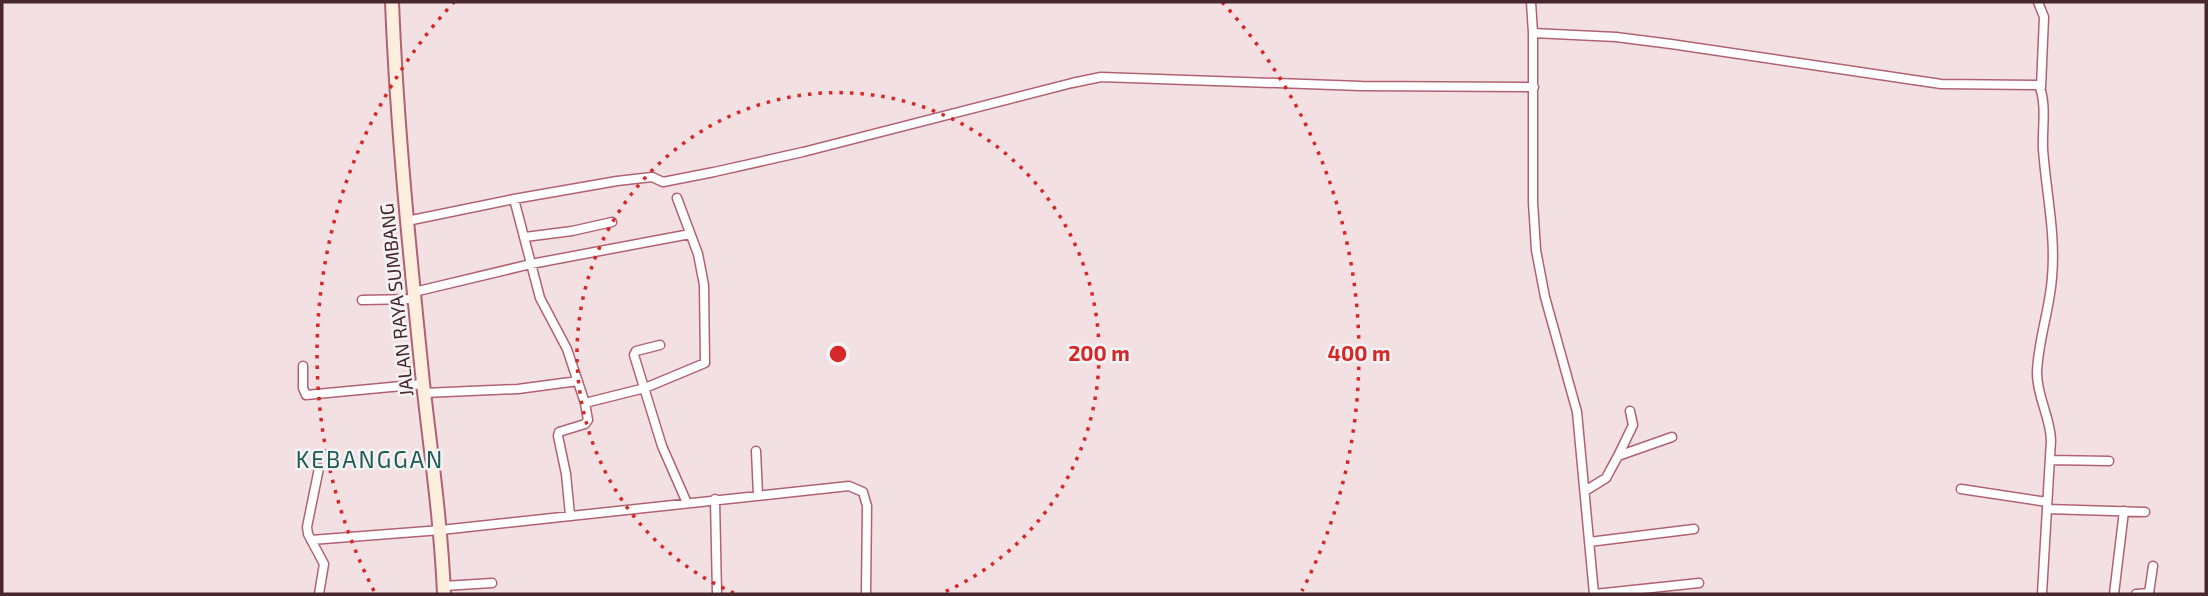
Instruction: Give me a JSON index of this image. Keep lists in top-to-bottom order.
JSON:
{
  "streets": {
    "street": ["JALAN RAYA SUMBANG"]
  },
  "districts": ["KEBANGGAN"],
  "rings": ["200 m", "400 m"]
}
